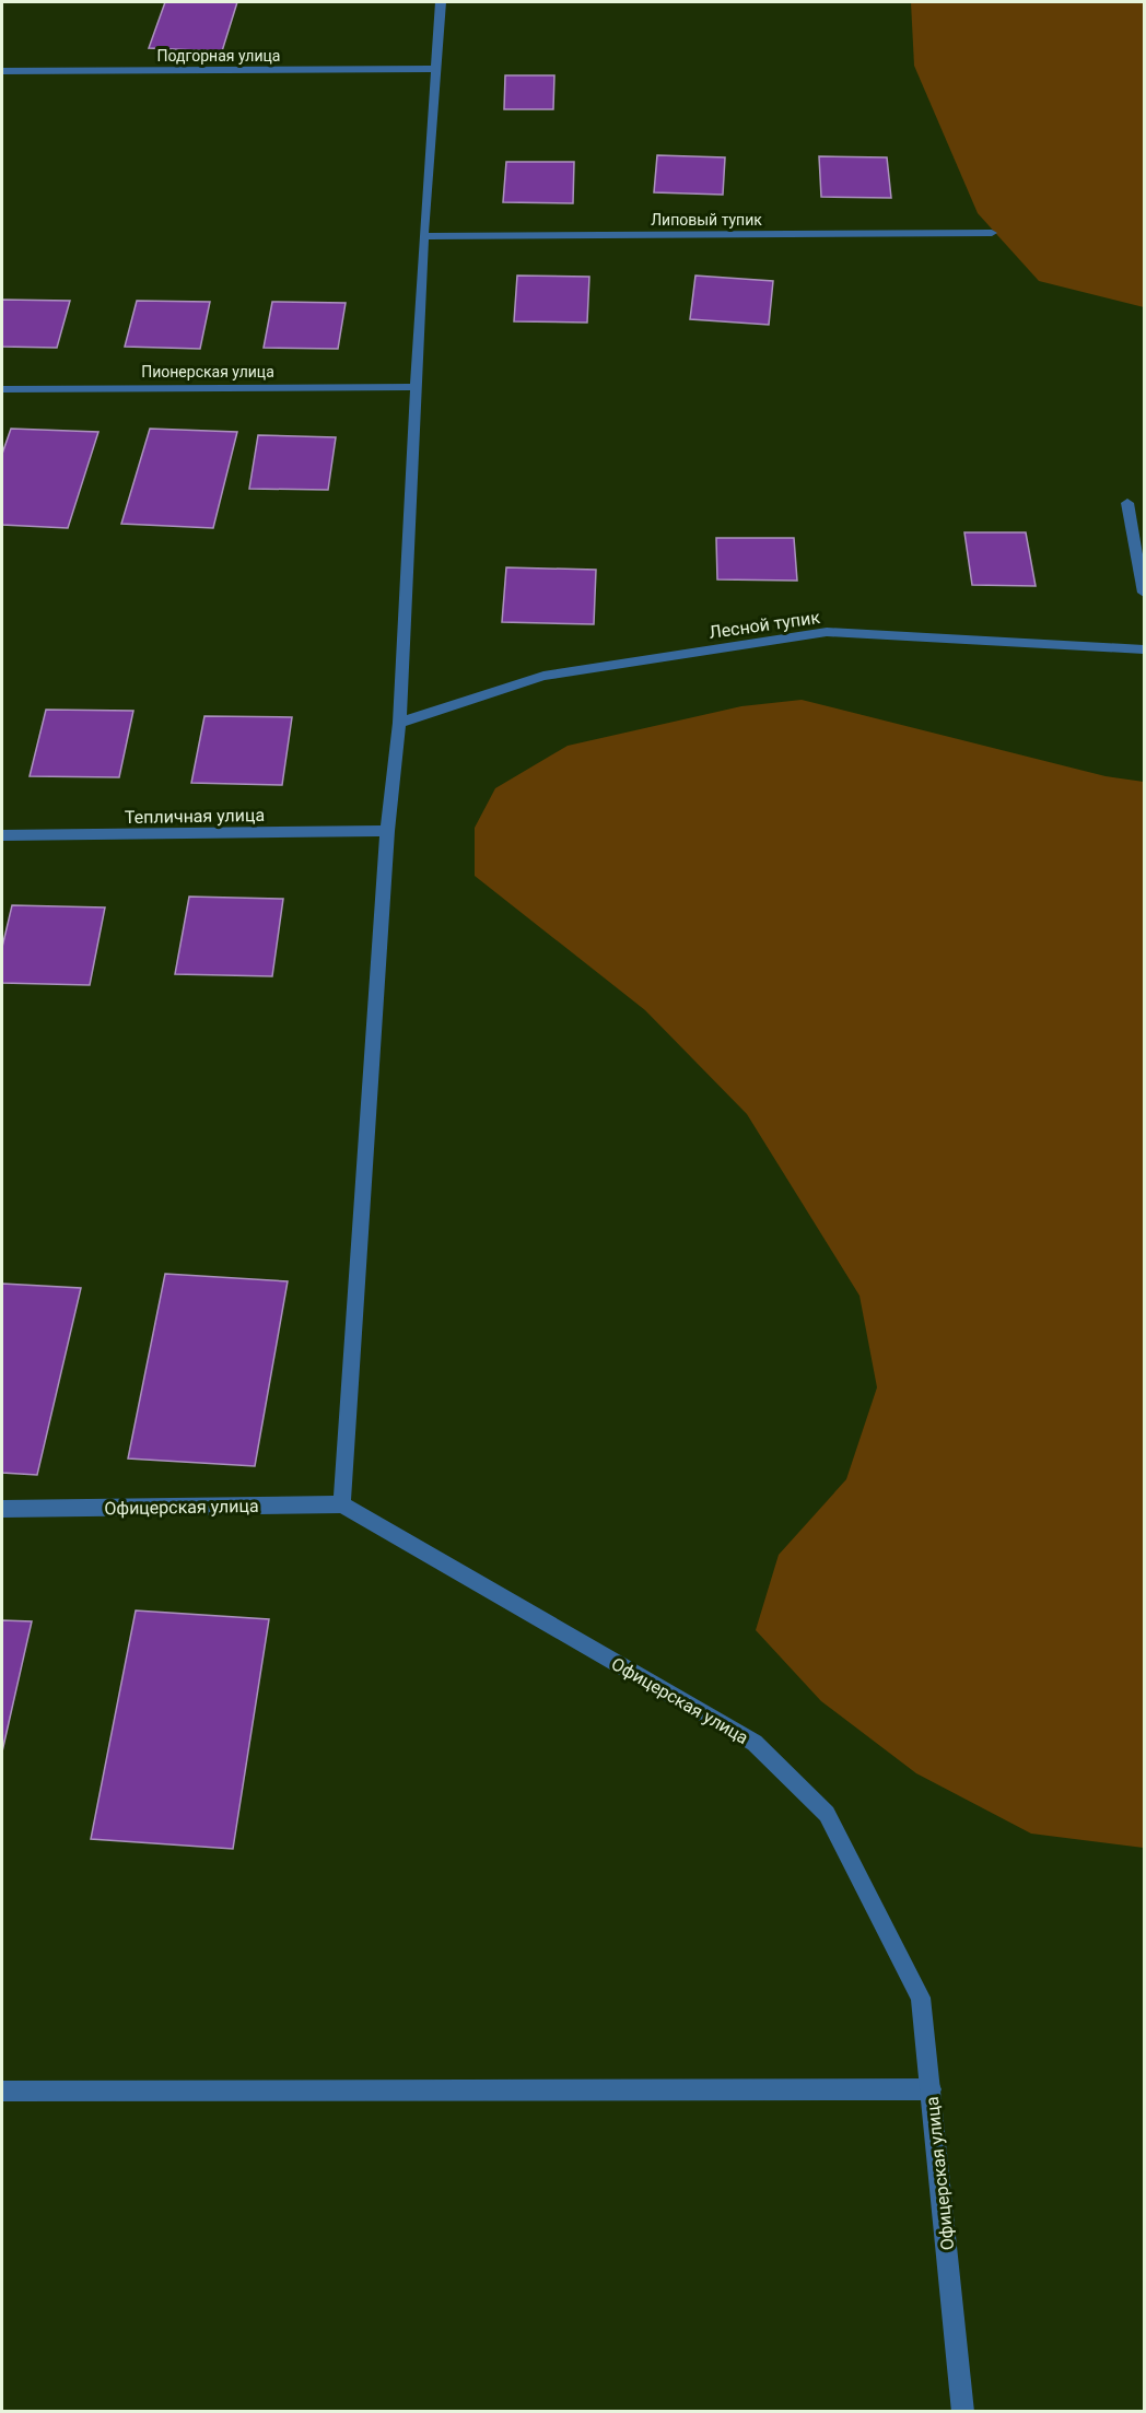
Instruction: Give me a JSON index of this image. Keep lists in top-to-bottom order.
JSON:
{
  "streets": {
    "street": [
      "Подгорная улица",
      "Липовый тупик",
      "Пионерская улица",
      "Лесной тупик",
      "Тепличная улица",
      "Офицерская улица"
    ]
  }
}
